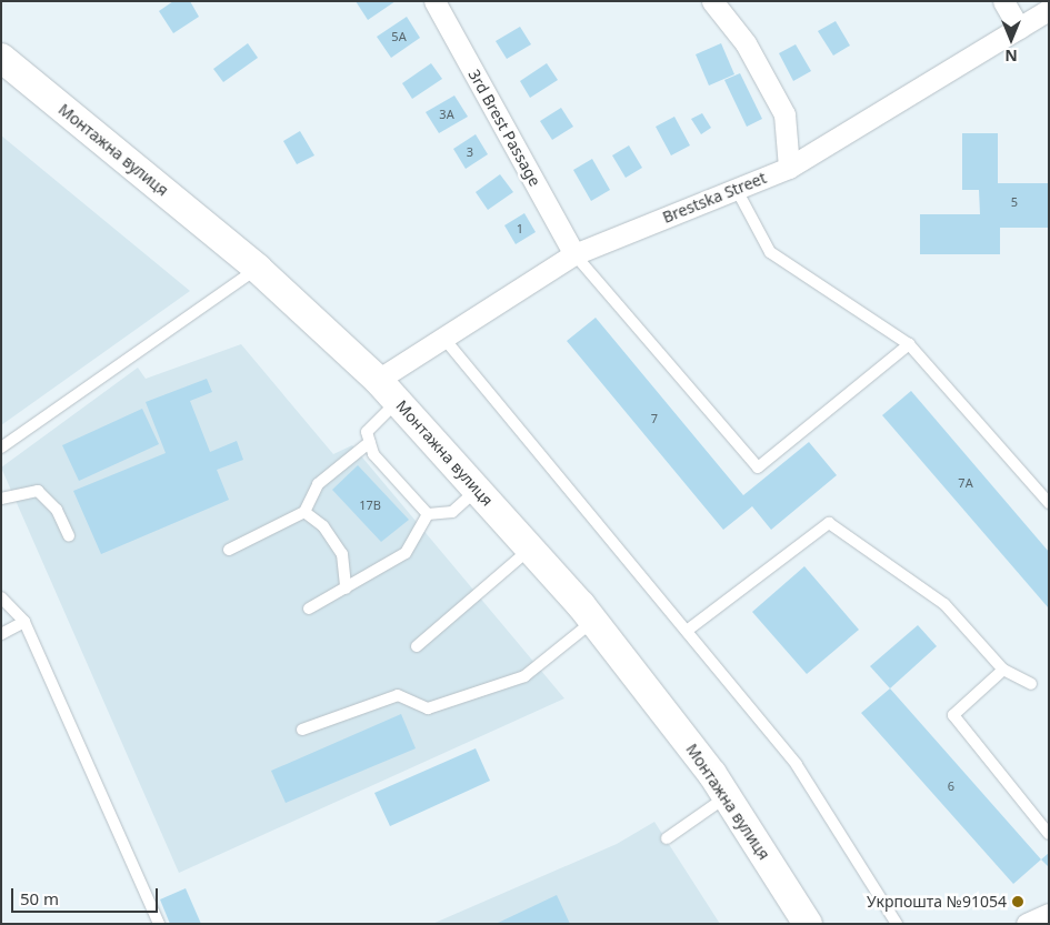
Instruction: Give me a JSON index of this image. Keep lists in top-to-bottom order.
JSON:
{
  "streets": {
    "street": ["3rd Brest Passage", "Монтажна вулиця", "Brestska Street"]
  },
  "crossings": [
    ["3rd Brest Passage", "Brestska Street"],
    ["Монтажна вулиця", "Brestska Street"]
  ],
  "places": ["Укрпошта №91054"],
  "house_numbers": [
    "5А",
    "3А",
    "3",
    "5",
    "1",
    "7",
    "7А",
    "17В",
    "6"
  ],
  "scale_bar": "50 m",
  "north": "bottom"
}
